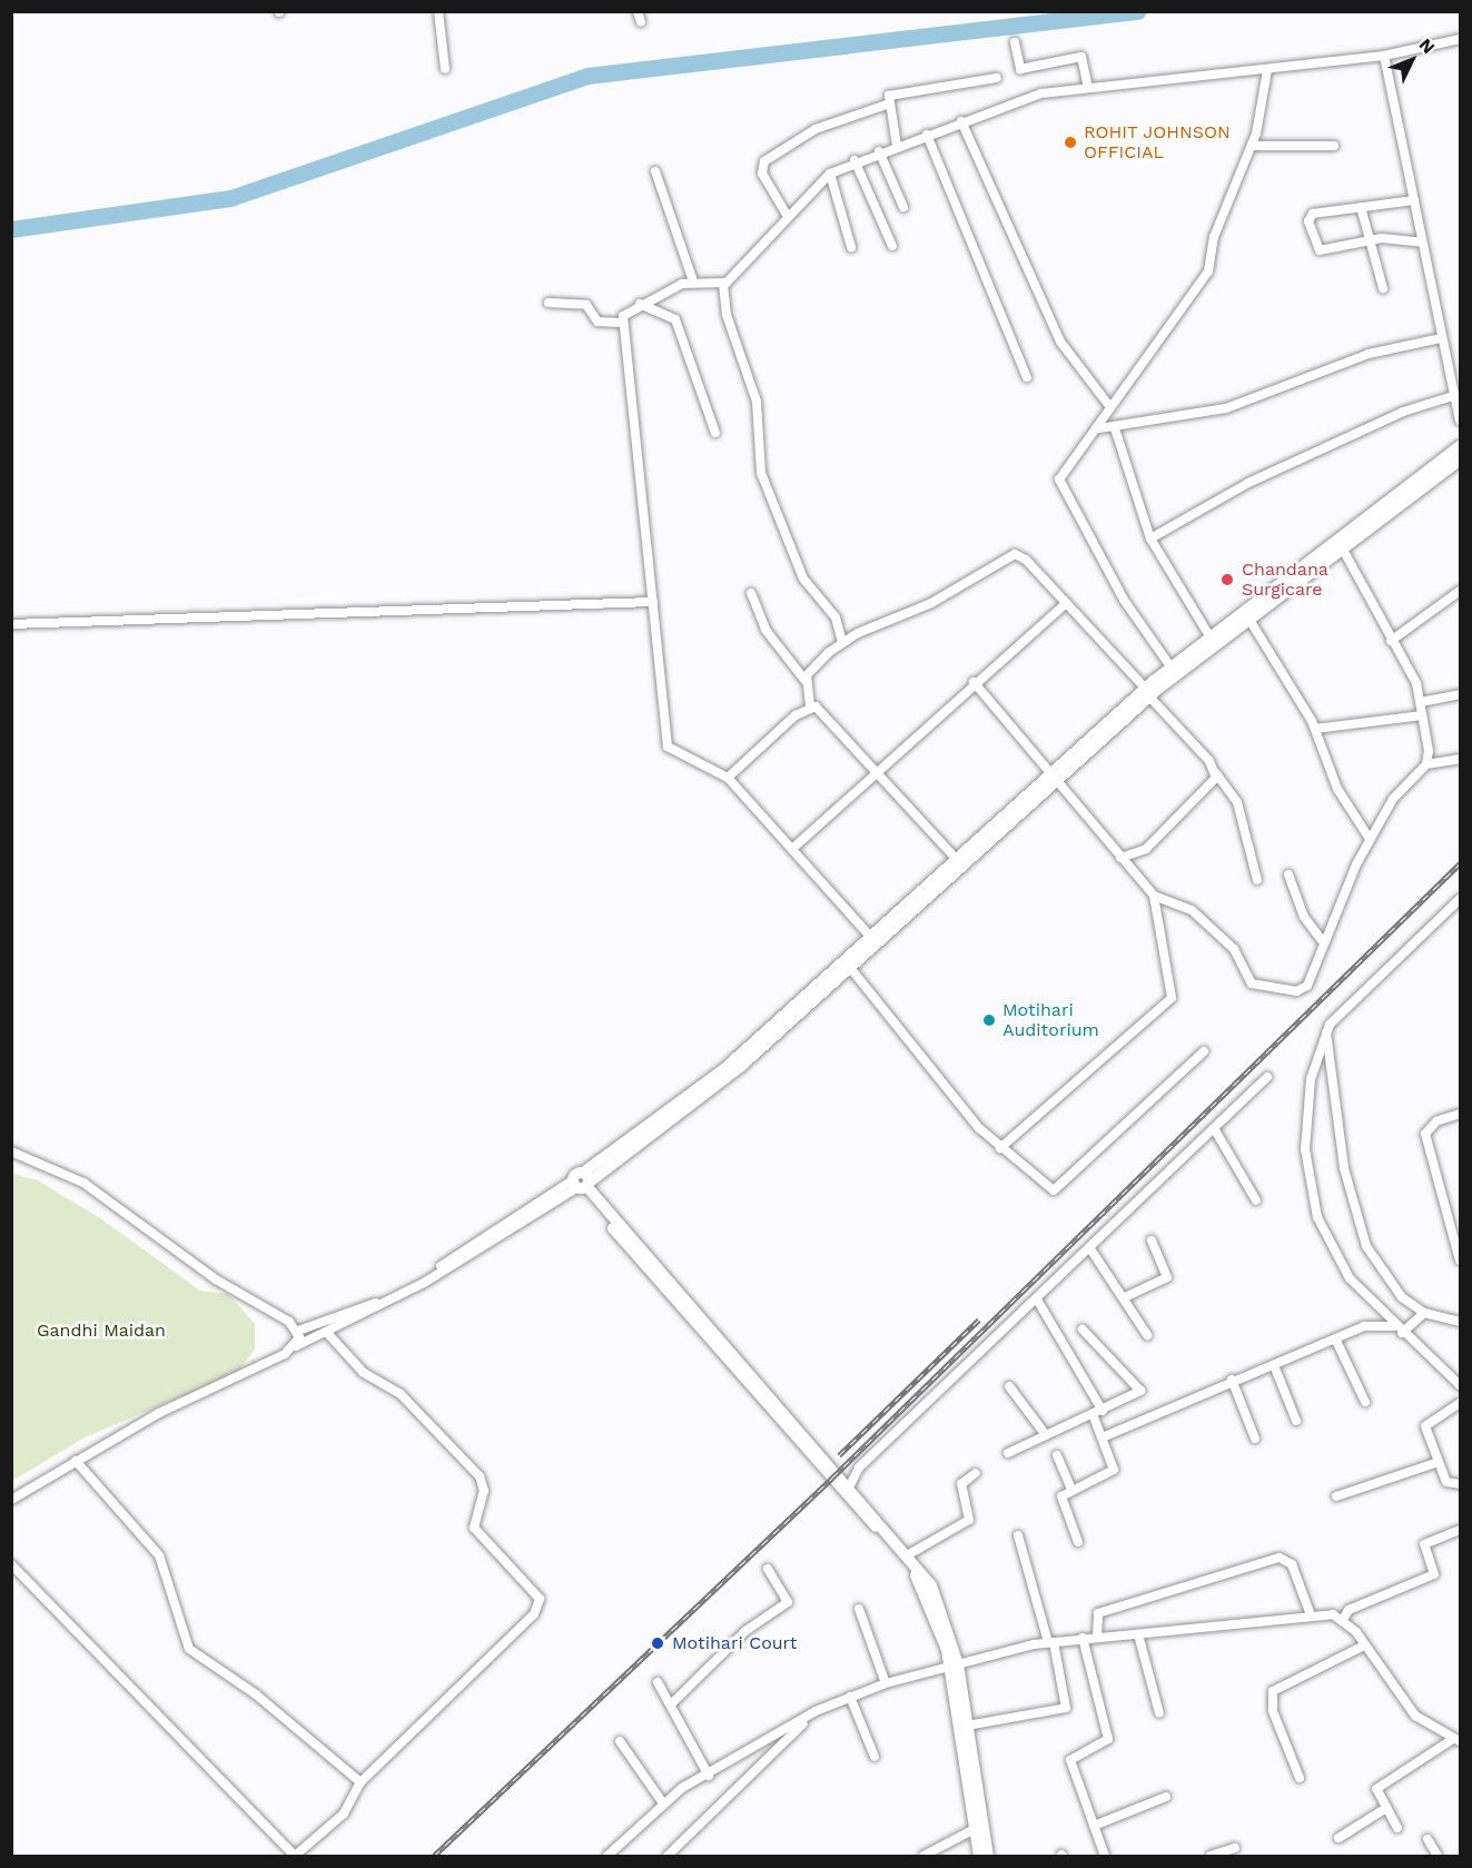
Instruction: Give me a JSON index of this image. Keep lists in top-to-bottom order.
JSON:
{
  "parks": ["Gandhi Maidan"],
  "places": [
    "ROHIT JOHNSON OFFICIAL",
    "Chandana Surgicare",
    "Motihari Auditorium",
    "Motihari Court"
  ],
  "north": "top right"
}
